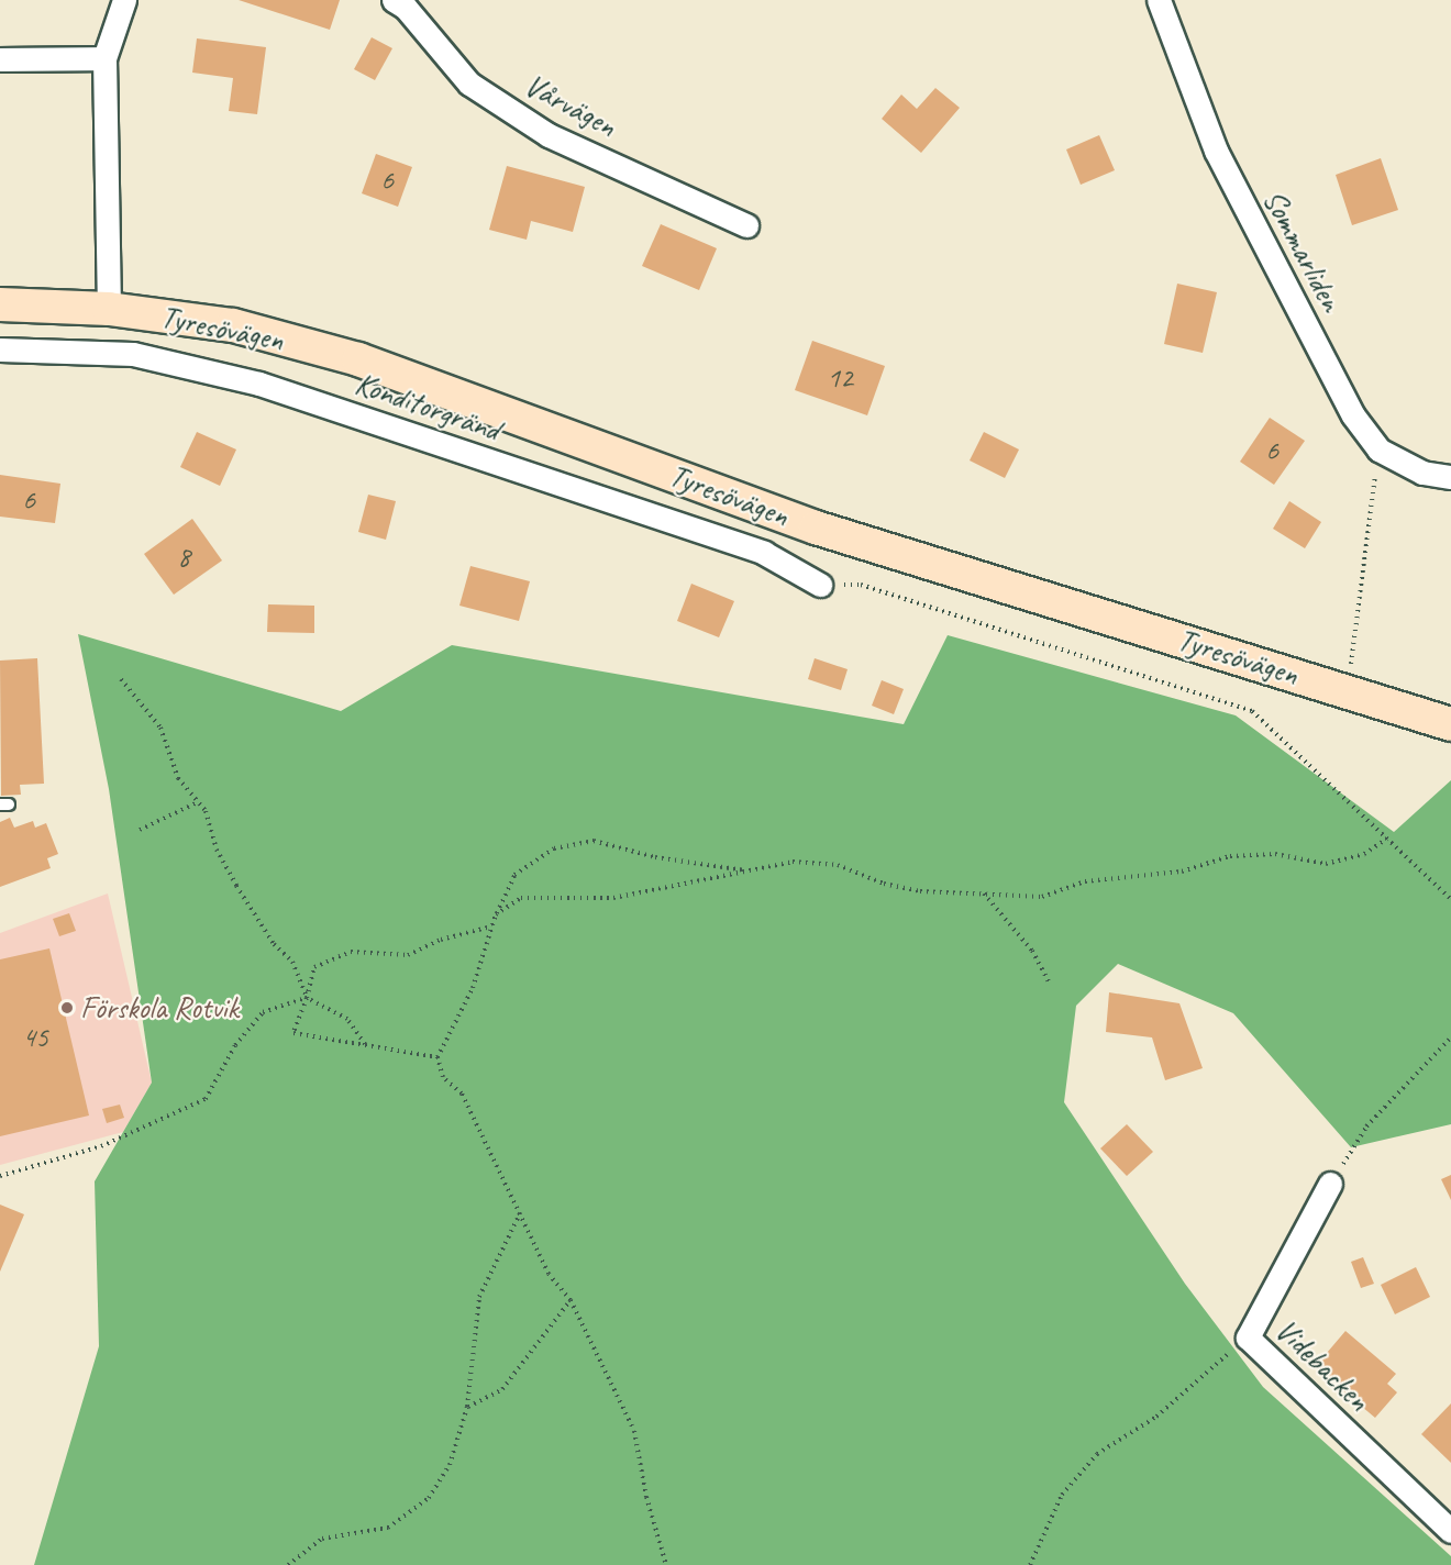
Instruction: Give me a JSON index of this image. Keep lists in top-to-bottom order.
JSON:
{
  "streets": {
    "main road": ["Tyresövägen"],
    "street": [
      "Vårvägen",
      "Sommarliden",
      "Konditorgränd",
      "Videbacken"
    ]
  },
  "places": ["Förskola Rotvik"],
  "house_numbers": [
    "6",
    "12",
    "6",
    "6",
    "8",
    "45"
  ]
}
